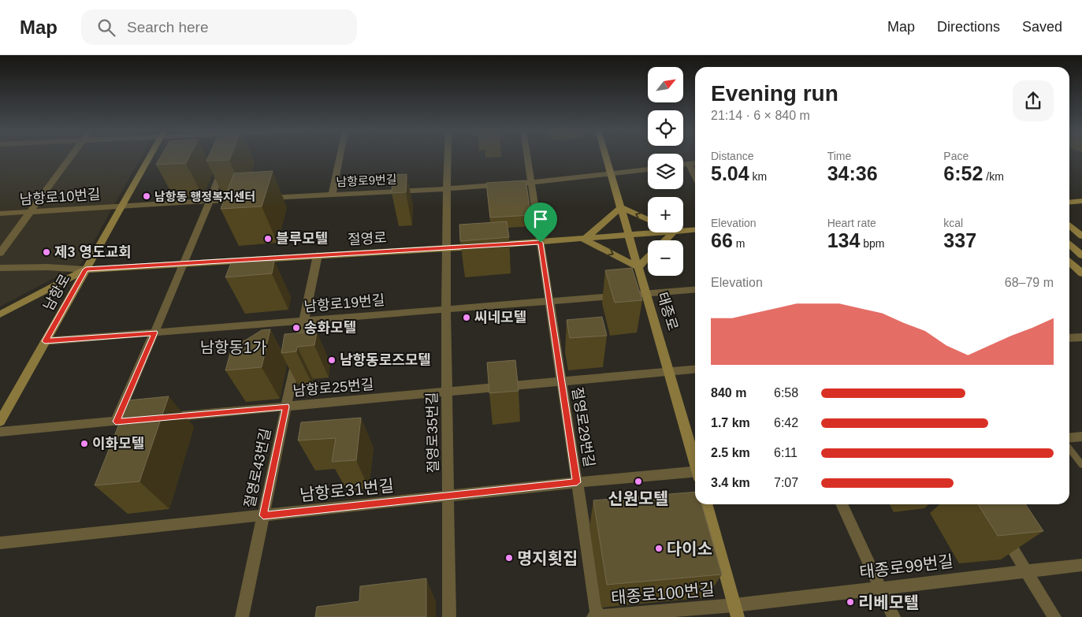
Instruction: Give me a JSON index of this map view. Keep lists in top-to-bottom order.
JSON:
{
  "streets": {
    "main road": ["절영로", "남항로", "태종로"],
    "street": [
      "남항로9번길",
      "남항로10번길",
      "남항로19번길",
      "남항로25번길",
      "절영로29번길",
      "절영로35번길",
      "절영로43번길",
      "남항로31번길",
      "태종로99번길",
      "태종로100번길"
    ]
  },
  "crossings": [
    ["남항로9번길", "태종로"],
    ["남항로9번길", "절영로29번길"],
    ["남항로9번길", "절영로35번길"],
    ["남항로10번길", "남항로"],
    ["절영로", "남항로"],
    ["절영로", "태종로"],
    ["절영로", "절영로29번길"],
    ["절영로", "절영로35번길"],
    ["절영로", "절영로43번길"],
    ["남항로", "남항로19번길"],
    ["남항로19번길", "태종로"],
    ["남항로19번길", "절영로29번길"],
    ["남항로19번길", "절영로35번길"],
    ["남항로19번길", "절영로43번길"],
    ["태종로", "남항로25번길"],
    ["남항로25번길", "절영로29번길"],
    ["남항로25번길", "절영로35번길"],
    ["남항로25번길", "절영로43번길"],
    ["절영로29번길", "남항로31번길"],
    ["절영로29번길", "태종로100번길"],
    ["절영로35번길", "남항로31번길"],
    ["절영로43번길", "남항로31번길"],
    ["태종로99번길", "태종로100번길"]
  ],
  "districts": ["남항동1가"],
  "places": [
    "남항동 행정복지센터",
    "블루모텔",
    "제3 영도교회",
    "씨네모텔",
    "송화모텔",
    "남항동로즈모텔",
    "이화모텔",
    "신원모텔",
    "다이소",
    "명지횟집",
    "리베모텔"
  ],
  "north": "top right",
  "page": {
    "header": "Map",
    "search": "Search here",
    "nav": ["Map", "Directions", "Saved"],
    "map_buttons": ["+", "−"],
    "heading": ["Evening run", "21:14 · 6 × 840 m"],
    "stats": [
      ["Distance", "5.04 km"],
      ["Time", "34:36"],
      ["Pace", "6:52 /km"],
      ["Elevation", "66 m"],
      ["Heart rate", "134 bpm"],
      ["kcal", "337"]
    ],
    "chart": ["Elevation", "68–79 m"],
    "list": [
      {
        "name": "840 m",
        "note": "6:58"
      },
      {
        "name": "1.7 km",
        "note": "6:42"
      },
      {
        "name": "2.5 km",
        "note": "6:11"
      },
      {
        "name": "3.4 km",
        "note": "7:07"
      }
    ]
  }
}
